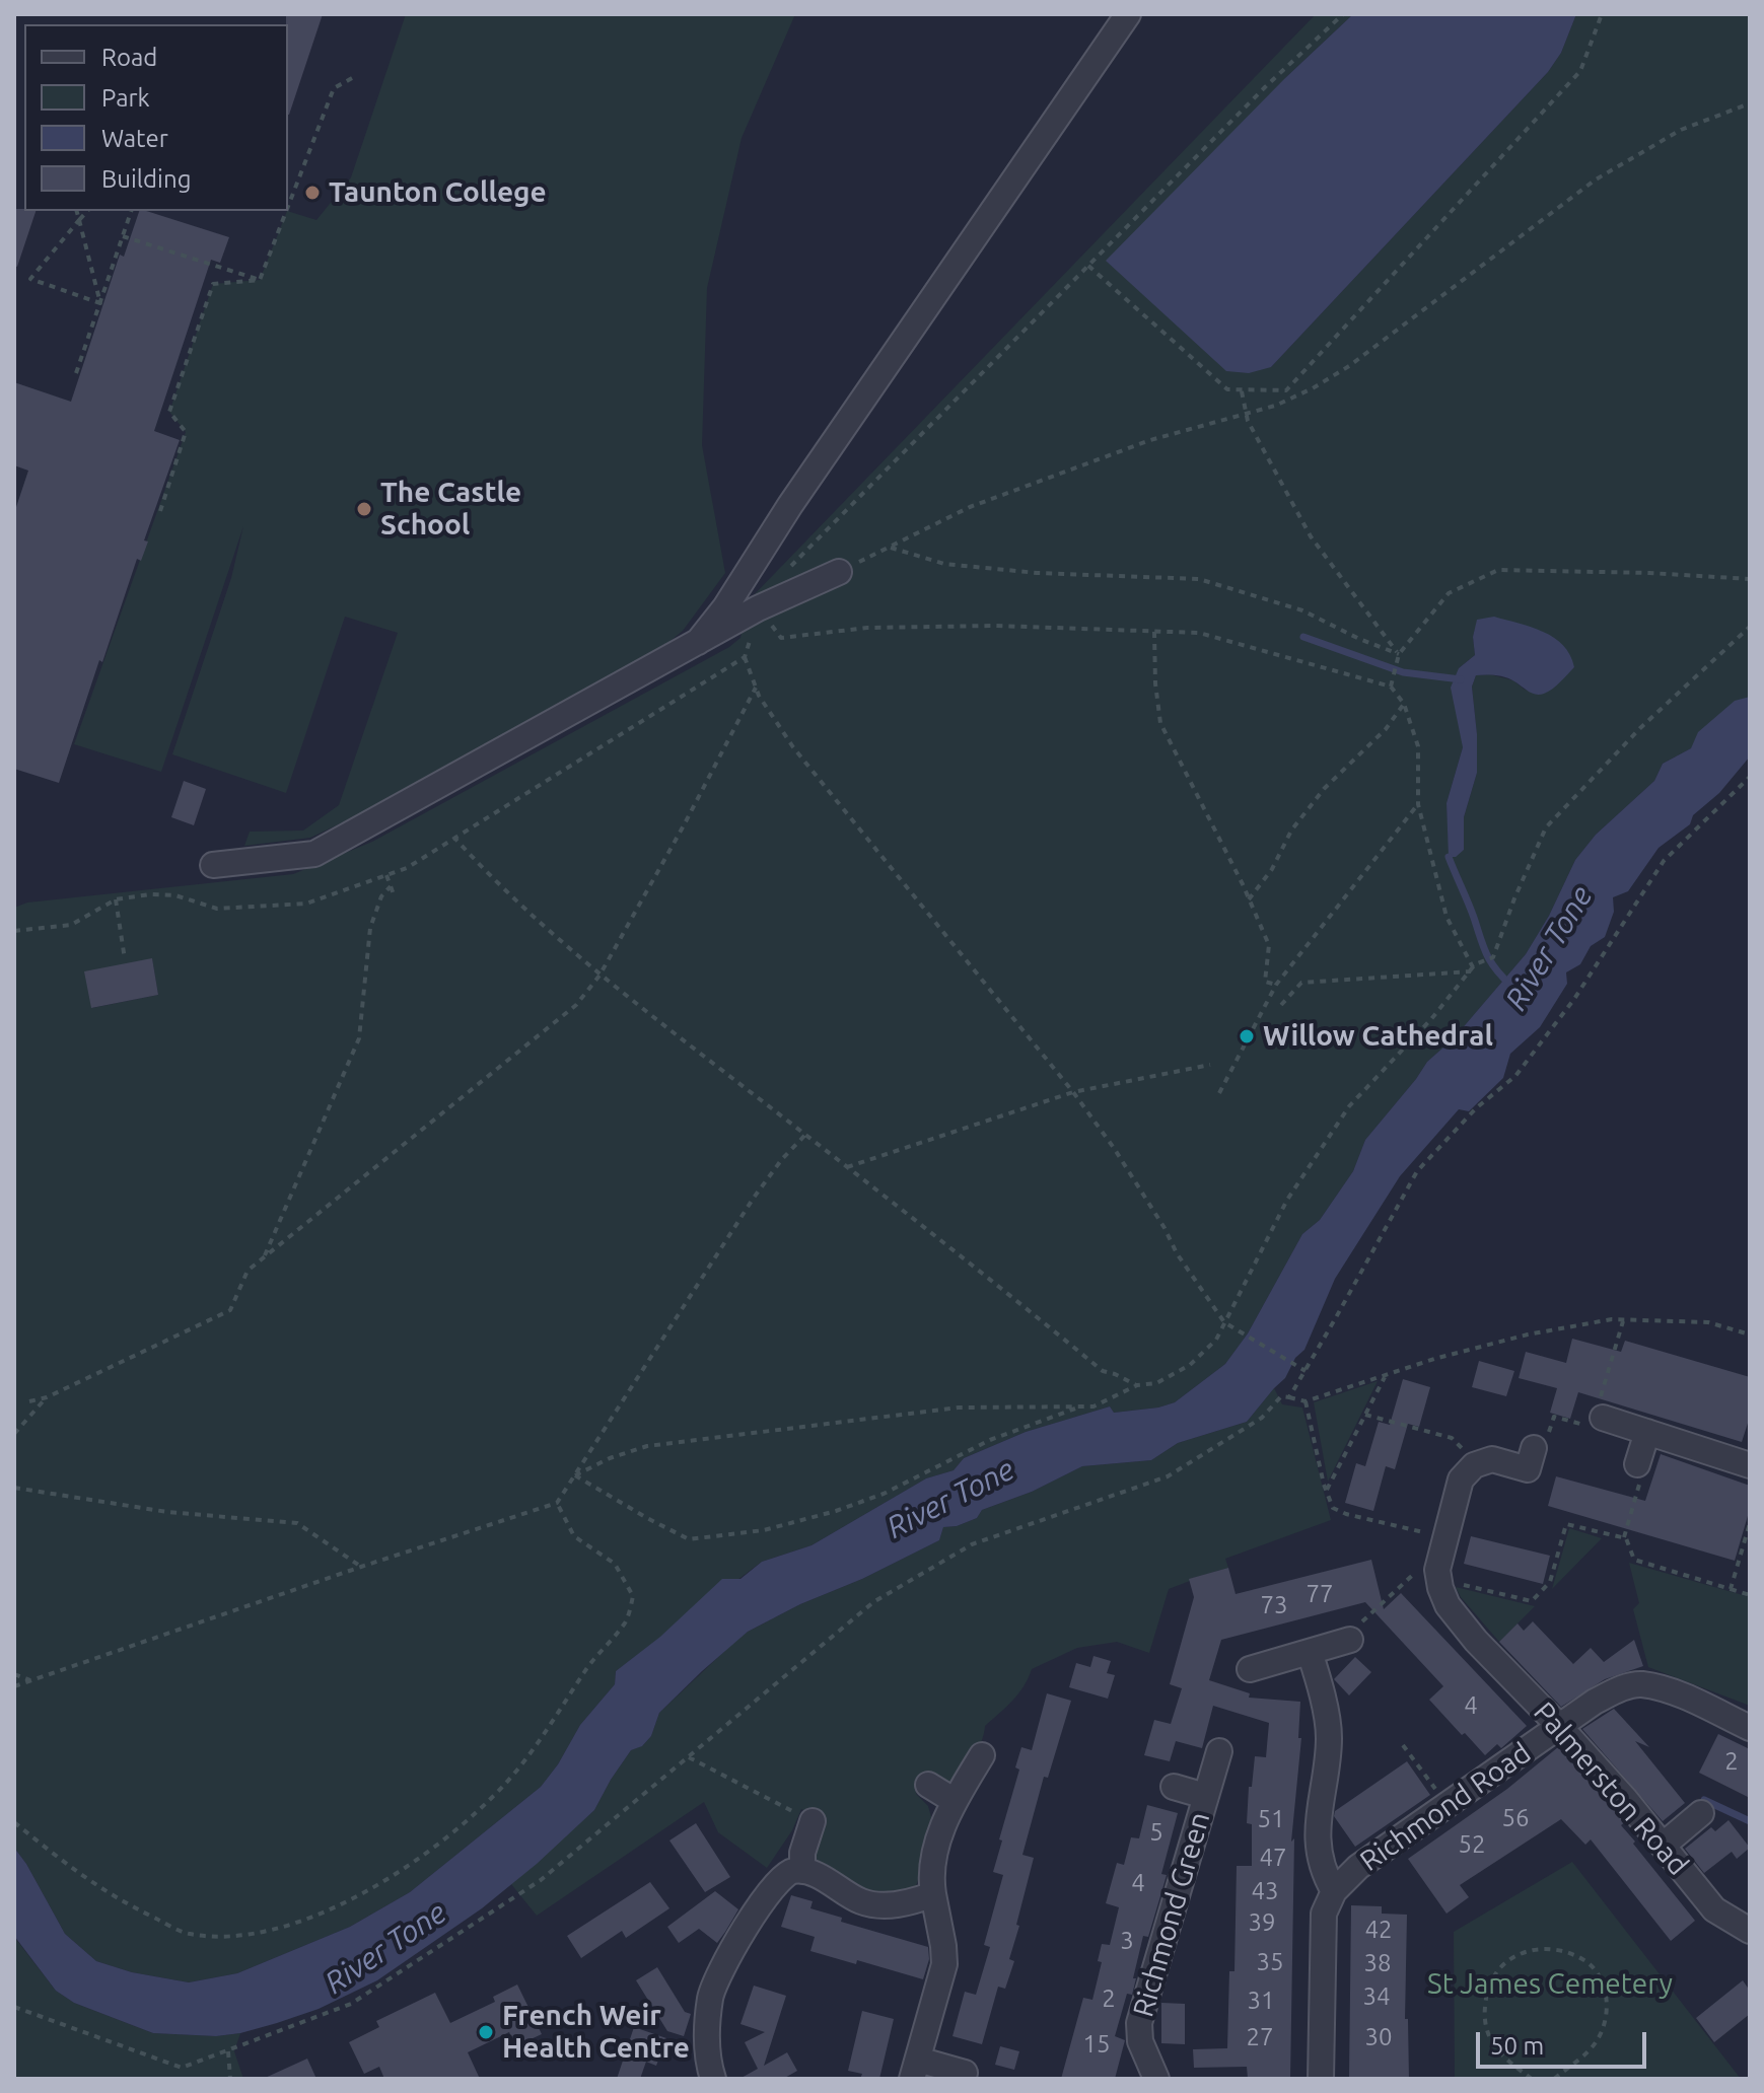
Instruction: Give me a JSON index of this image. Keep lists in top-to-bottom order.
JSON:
{
  "streets": {
    "street": ["Palmerston Road", "Richmond Road", "Richmond Green"]
  },
  "crossings": [
    ["Palmerston Road", "Richmond Road"]
  ],
  "water": ["River Tone"],
  "parks": ["St James Cemetery"],
  "places": [
    "Taunton College",
    "The Castle School",
    "Willow Cathedral",
    "French Weir Health Centre"
  ],
  "house_numbers": [
    "77",
    "73",
    "4",
    "2",
    "56",
    "51",
    "5",
    "52",
    "47",
    "4",
    "43",
    "39",
    "42",
    "3",
    "35",
    "38",
    "34",
    "2",
    "31",
    "27",
    "30",
    "15"
  ],
  "legend": [
    "Road",
    "Park",
    "Water",
    "Building"
  ],
  "scale_bar": "50 m"
}
